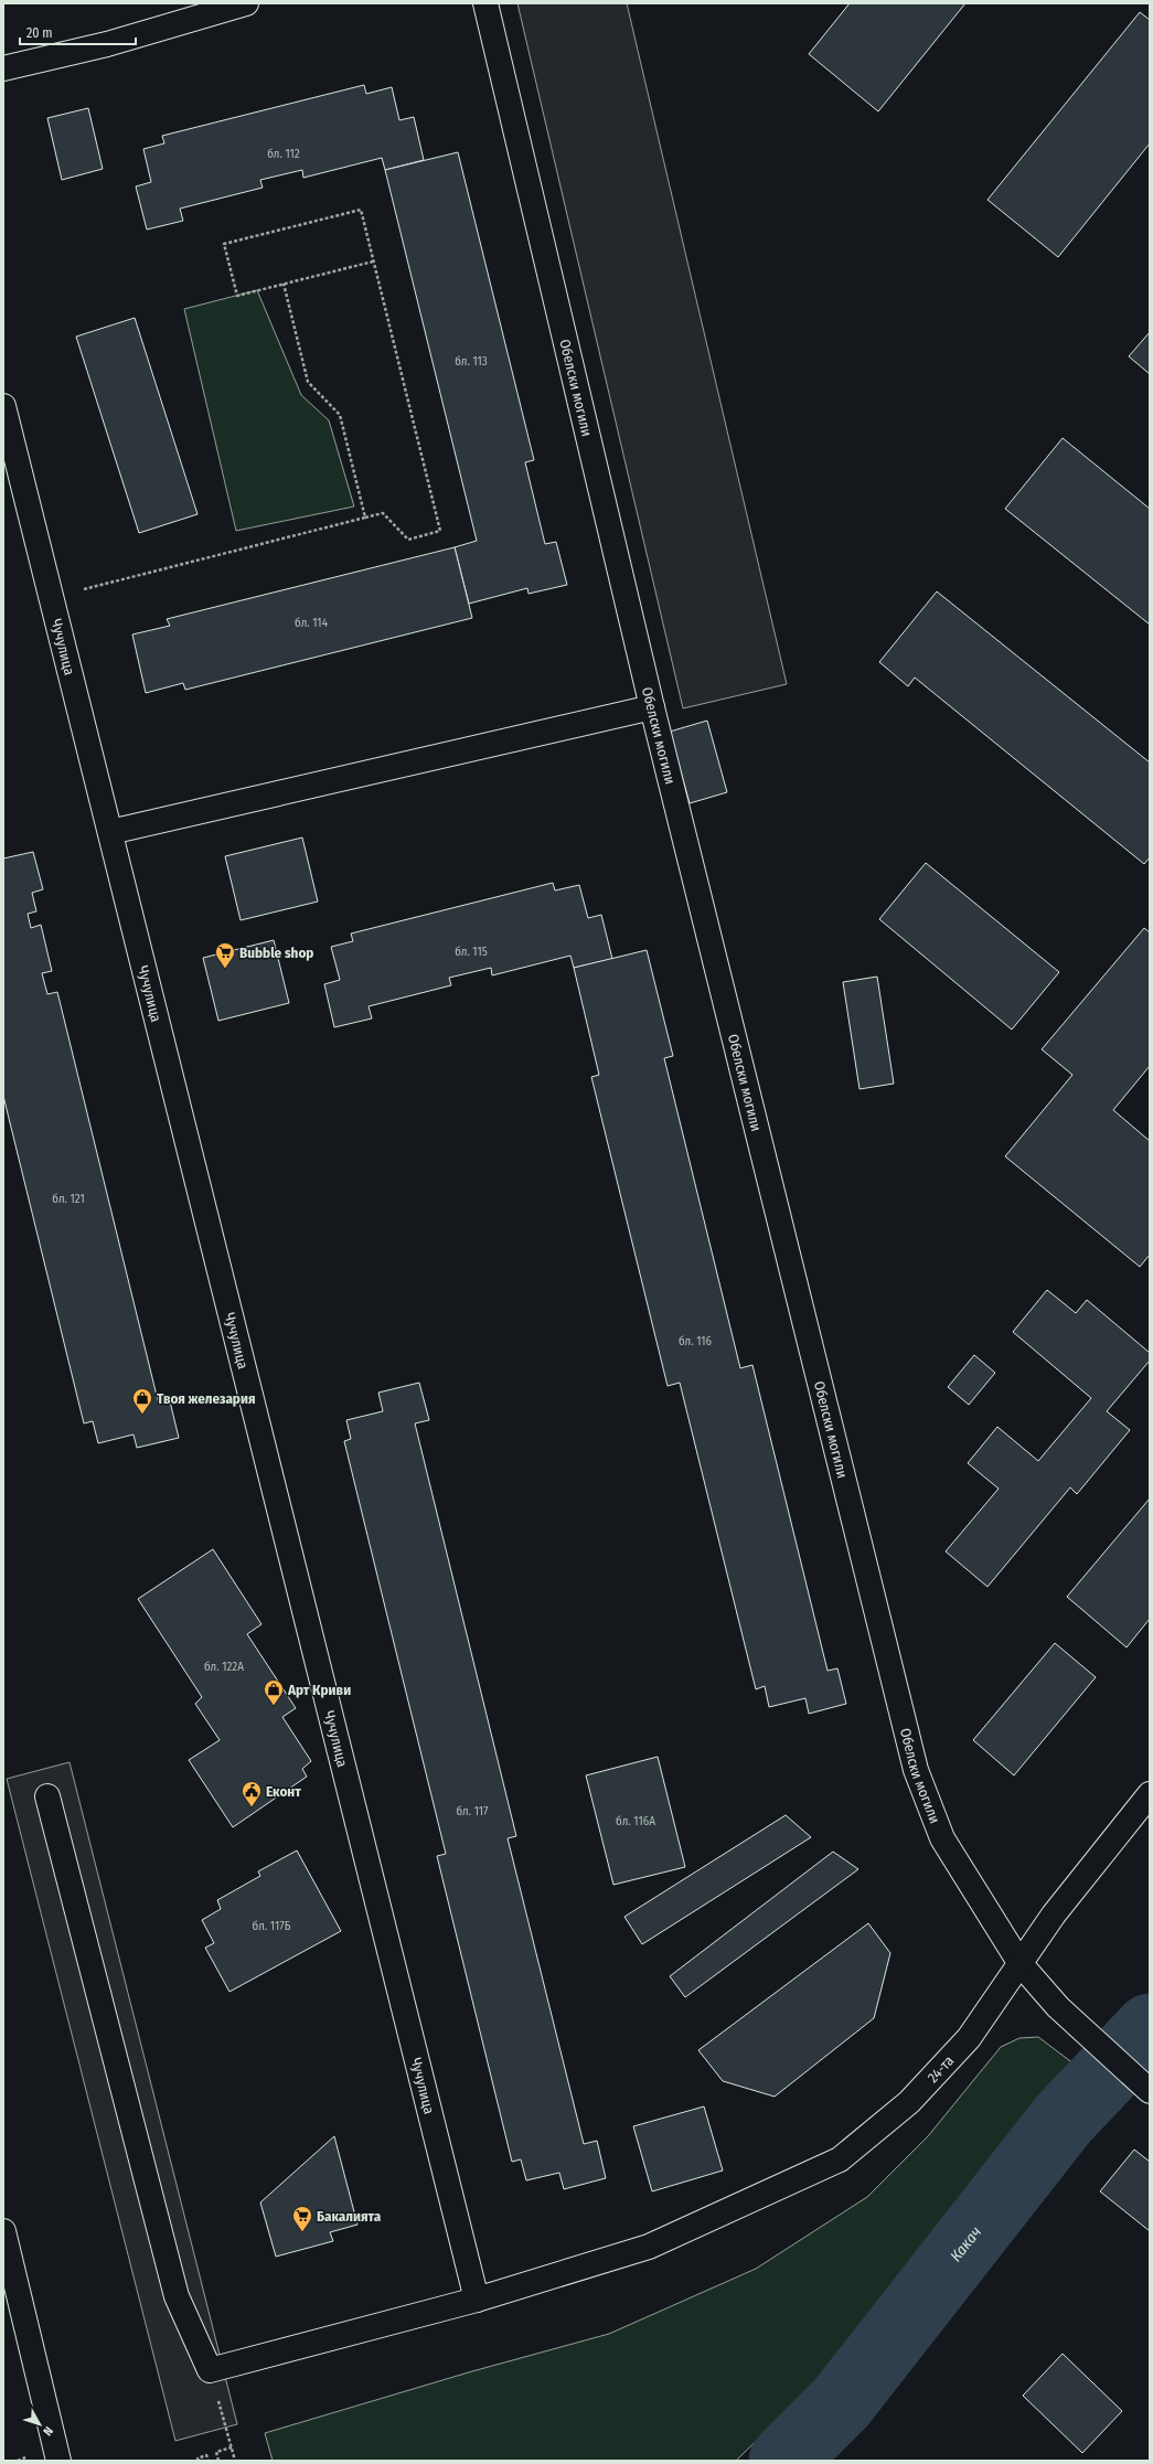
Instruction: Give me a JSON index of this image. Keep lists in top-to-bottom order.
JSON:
{
  "streets": {
    "street": ["Обелски могили", "Чучулица", "24-та"]
  },
  "crossings": [
    ["Обелски могили", "24-та"],
    ["Чучулица", "24-та"]
  ],
  "water": ["Какач"],
  "places": {
    "supermarket": ["Bubble shop", "Бакалията"],
    "shop": ["Твоя железария", "Арт Криви"],
    "public building": ["Еконт"]
  },
  "house_numbers": [
    "бл. 112",
    "бл. 113",
    "бл. 114",
    "бл. 115",
    "бл. 121",
    "бл. 116",
    "бл. 122А",
    "бл. 117",
    "бл. 116А",
    "бл. 117Б"
  ],
  "scale_bar": "20 m",
  "north": "bottom right"
}
